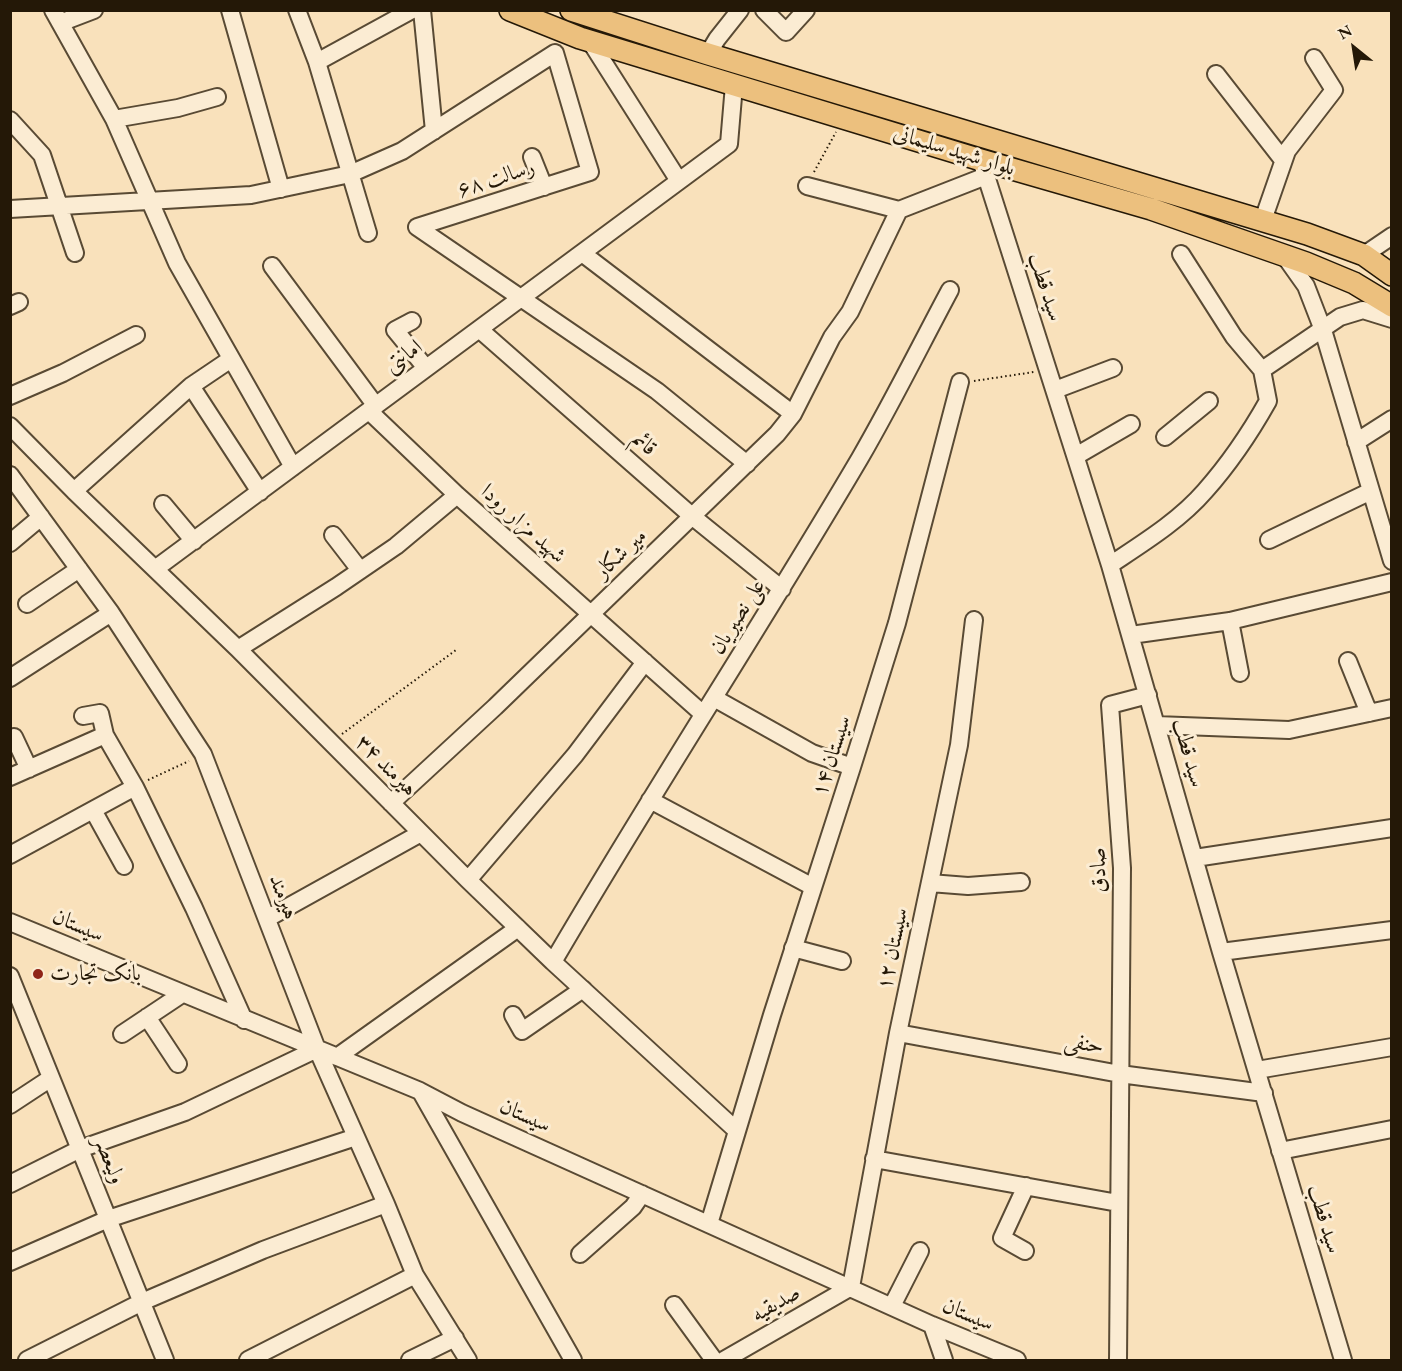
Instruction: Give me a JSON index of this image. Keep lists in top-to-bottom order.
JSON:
{
  "streets": {
    "main road": ["بلوار شهید سلیمانی"],
    "street": [
      "رسالت ۶۸",
      "سید قطب",
      "امانتی",
      "قائم",
      "شهید مزار رودا",
      "میر شکار",
      "علی نصیریان",
      "سیستان ۱۴",
      "هیرمند ۳۴",
      "صادق",
      "هیرمند",
      "سیستان",
      "سیستان ۱۲",
      "حنفی",
      "ولیعصر",
      "صدیقیه"
    ]
  },
  "crossings": [
    ["بلوار شهید سلیمانی", "سید قطب"],
    ["بلوار شهید سلیمانی", "امانتی"],
    ["رسالت ۶۸", "امانتی"],
    ["سید قطب", "صادق"],
    ["سید قطب", "حنفی"],
    ["امانتی", "قائم"],
    ["امانتی", "شهید مزار رودا"],
    ["امانتی", "هیرمند ۳۴"],
    ["قائم", "میر شکار"],
    ["قائم", "علی نصیریان"],
    ["شهید مزار رودا", "میر شکار"],
    ["شهید مزار رودا", "علی نصیریان"],
    ["میر شکار", "هیرمند ۳۴"],
    ["علی نصیریان", "هیرمند ۳۴"],
    ["سیستان ۱۴", "هیرمند ۳۴"],
    ["سیستان ۱۴", "سیستان"],
    ["صادق", "حنفی"],
    ["هیرمند", "سیستان"],
    ["سیستان", "سیستان ۱۲"],
    ["سیستان", "صدیقیه"],
    ["سیستان ۱۲", "حنفی"],
    ["سیستان ۱۲", "صدیقیه"]
  ],
  "places": ["بانک تجارت"],
  "north": "top left"
}
